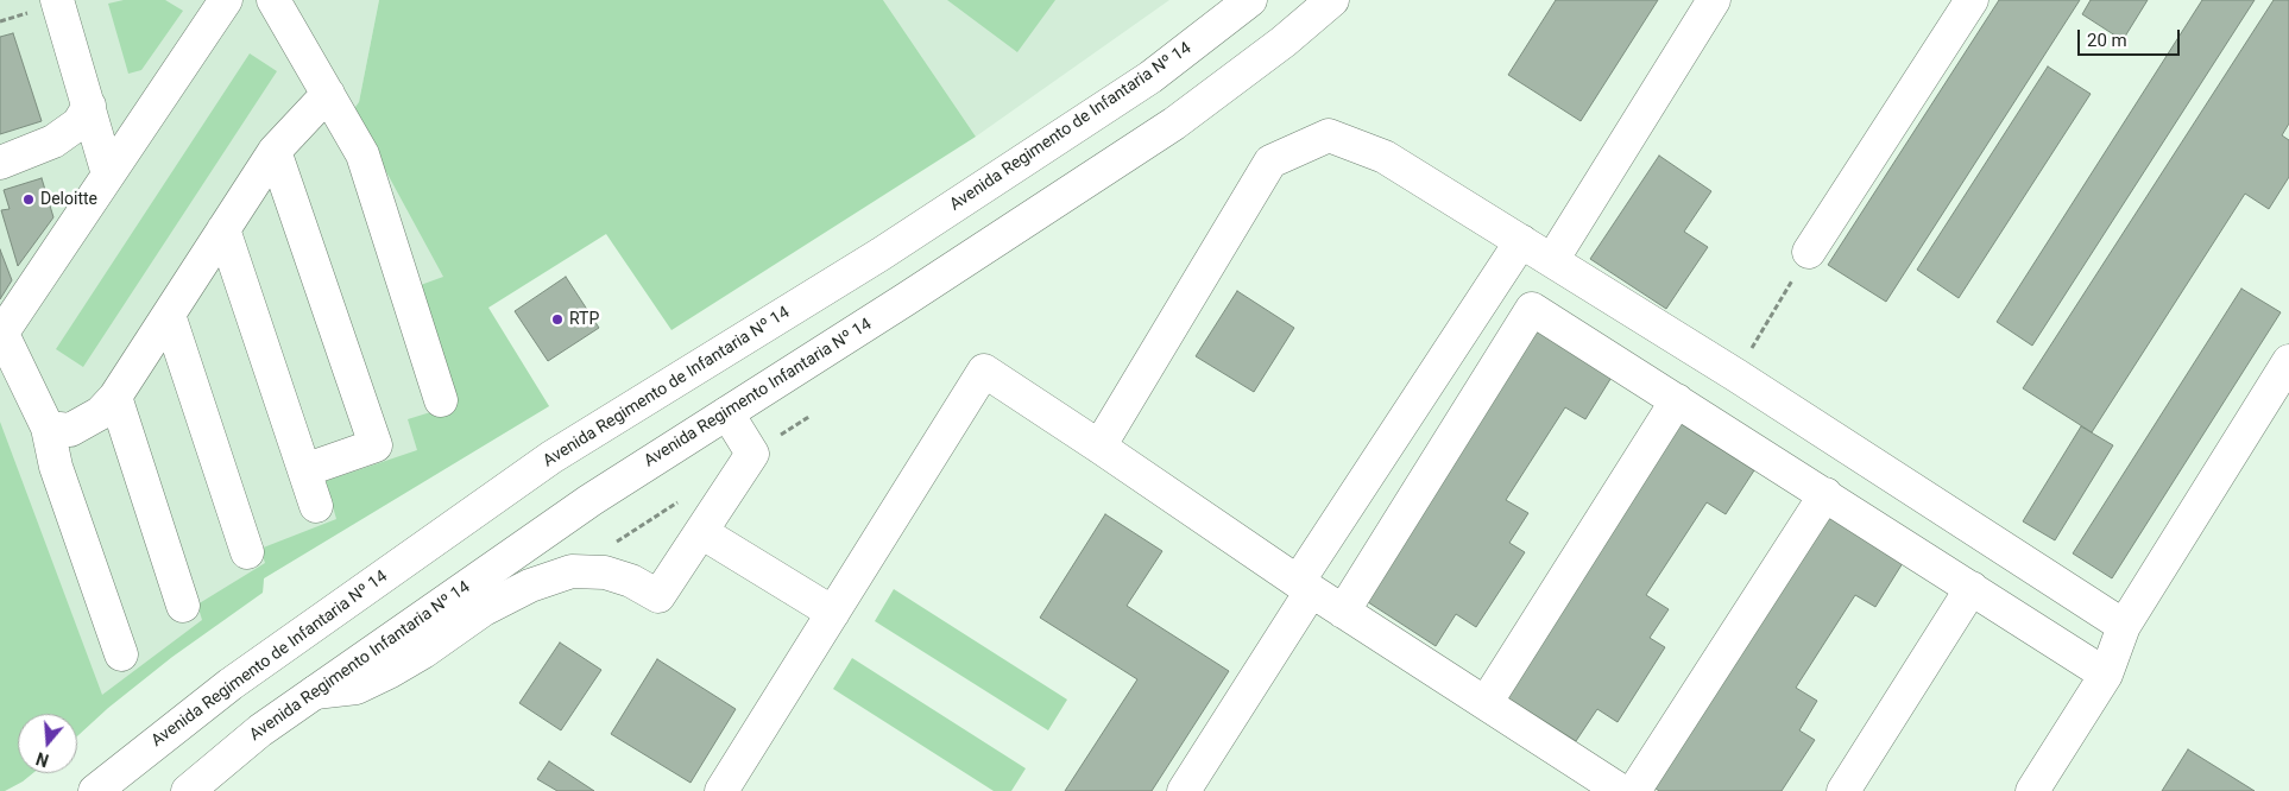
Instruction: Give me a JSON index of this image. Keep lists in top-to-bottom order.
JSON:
{
  "streets": {
    "main road": ["Avenida Regimento de Infantaria Nº 14", "Avenida Regimento Infantaria Nº 14"]
  },
  "places": ["Deloitte", "RTP"],
  "scale_bar": "20 m",
  "north": "bottom"
}
